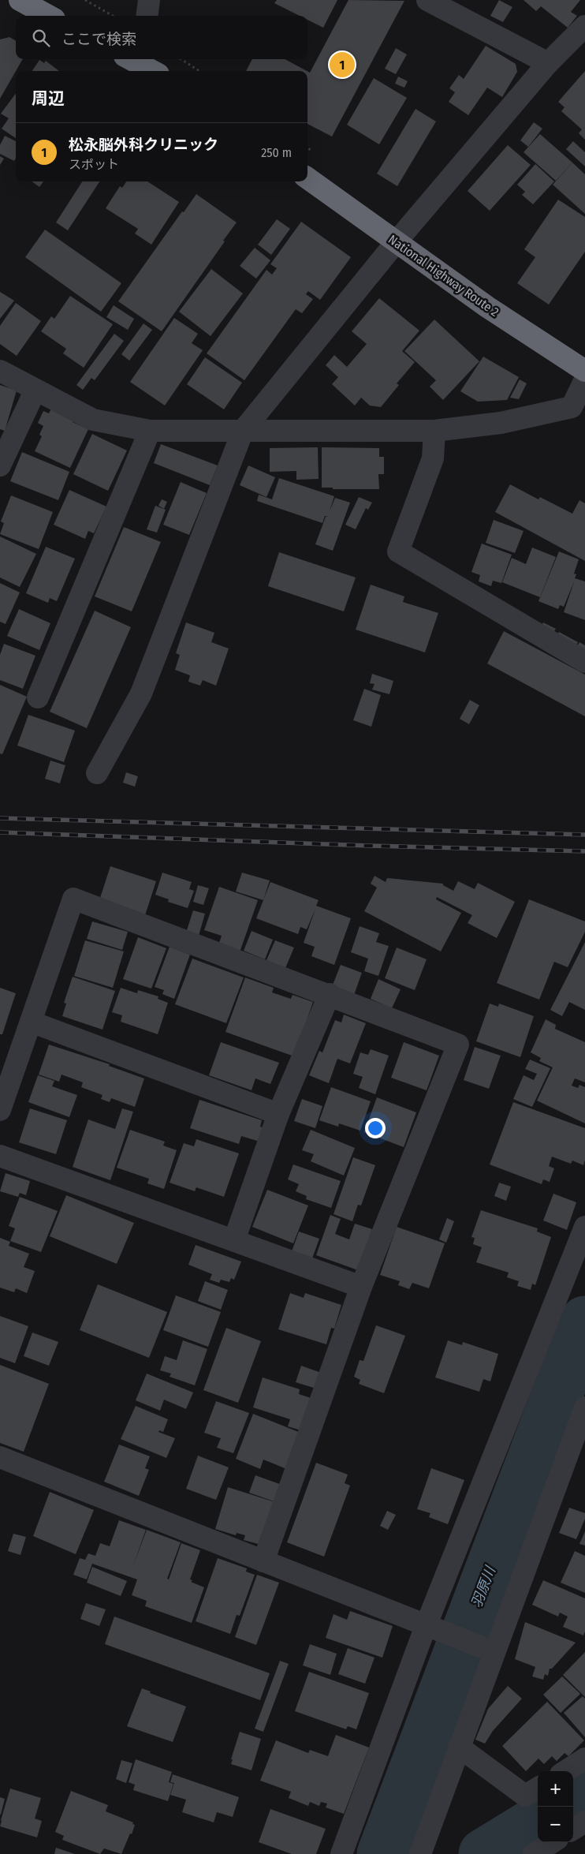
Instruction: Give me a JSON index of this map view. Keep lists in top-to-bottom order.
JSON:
{
  "streets": {
    "highway": ["National Highway Route 2"]
  },
  "water": ["羽原川"],
  "page": {
    "search": "ここで検索",
    "pins": "1",
    "heading": "周辺",
    "list": [
      {
        "mark": "1",
        "name": "松永脳外科クリニック",
        "note": "スポット",
        "value": "250 m"
      }
    ],
    "map_buttons": ["+", "−"]
  }
}
